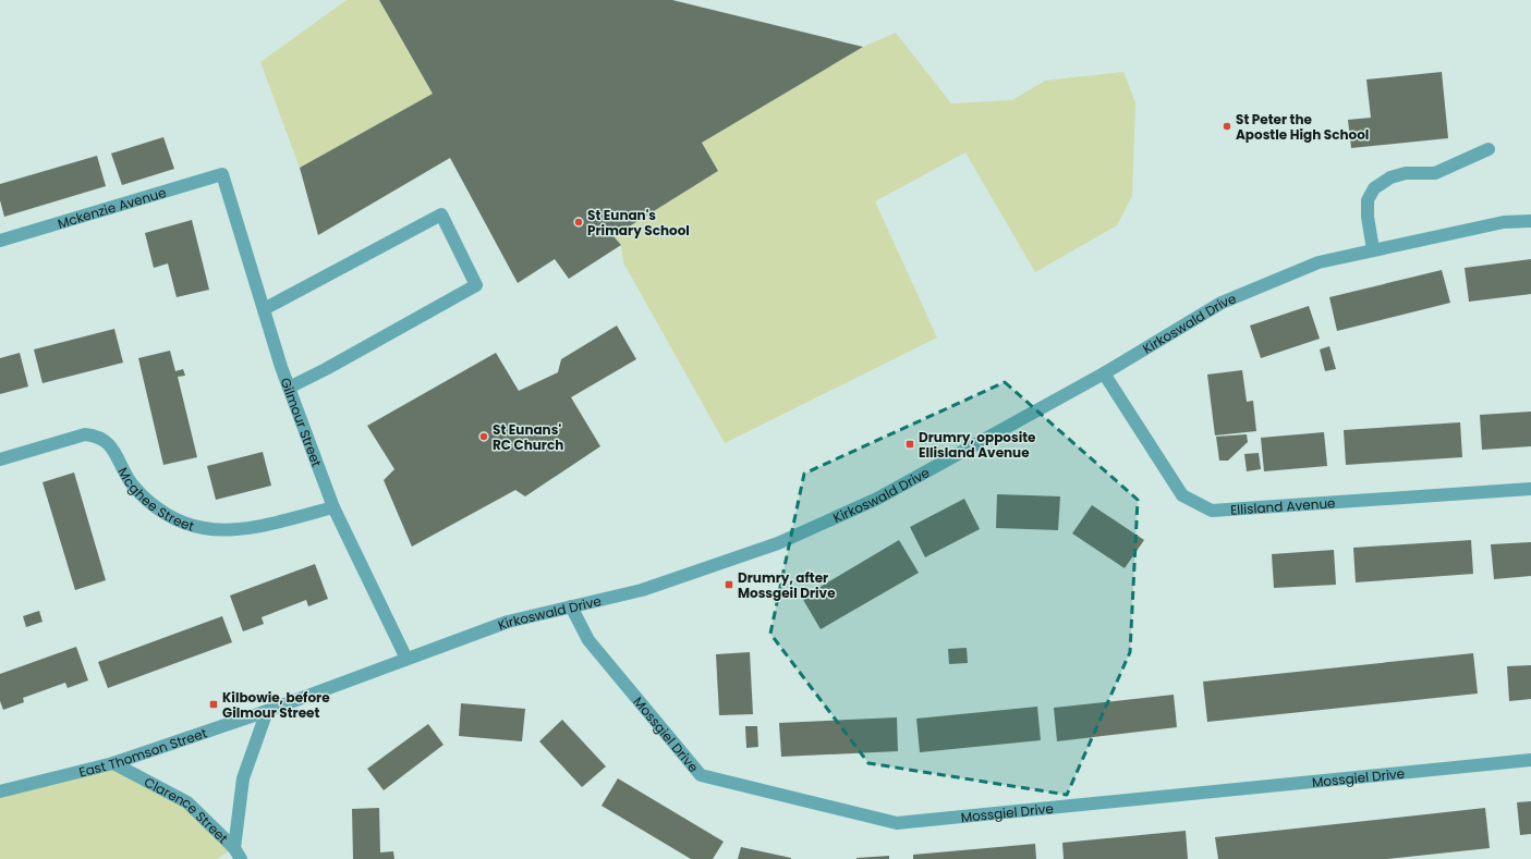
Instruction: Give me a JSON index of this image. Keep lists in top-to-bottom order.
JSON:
{
  "streets": {
    "street": [
      "Mckenzie Avenue",
      "Kirkoswald Drive",
      "Gilmour Street",
      "Mcghee Street",
      "Ellisland Avenue",
      "Mossgiel Drive",
      "East Thomson Street",
      "Clarence Street"
    ]
  },
  "crossings": [
    ["Mckenzie Avenue", "Gilmour Street"],
    ["Kirkoswald Drive", "Gilmour Street"],
    ["Kirkoswald Drive", "Ellisland Avenue"],
    ["Kirkoswald Drive", "Mossgiel Drive"],
    ["Kirkoswald Drive", "East Thomson Street"],
    ["Gilmour Street", "Mcghee Street"],
    ["Gilmour Street", "East Thomson Street"],
    ["East Thomson Street", "Clarence Street"]
  ],
  "places": {
    "other": ["St Peter the Apostle High School", "St Eunan's Primary School", "St Eunans' RC Church"],
    "transit": ["Drumry, opposite Ellisland Avenue", "Drumry, after Mossgeil Drive", "Kilbowie, before Gilmour Street"]
  }
}
